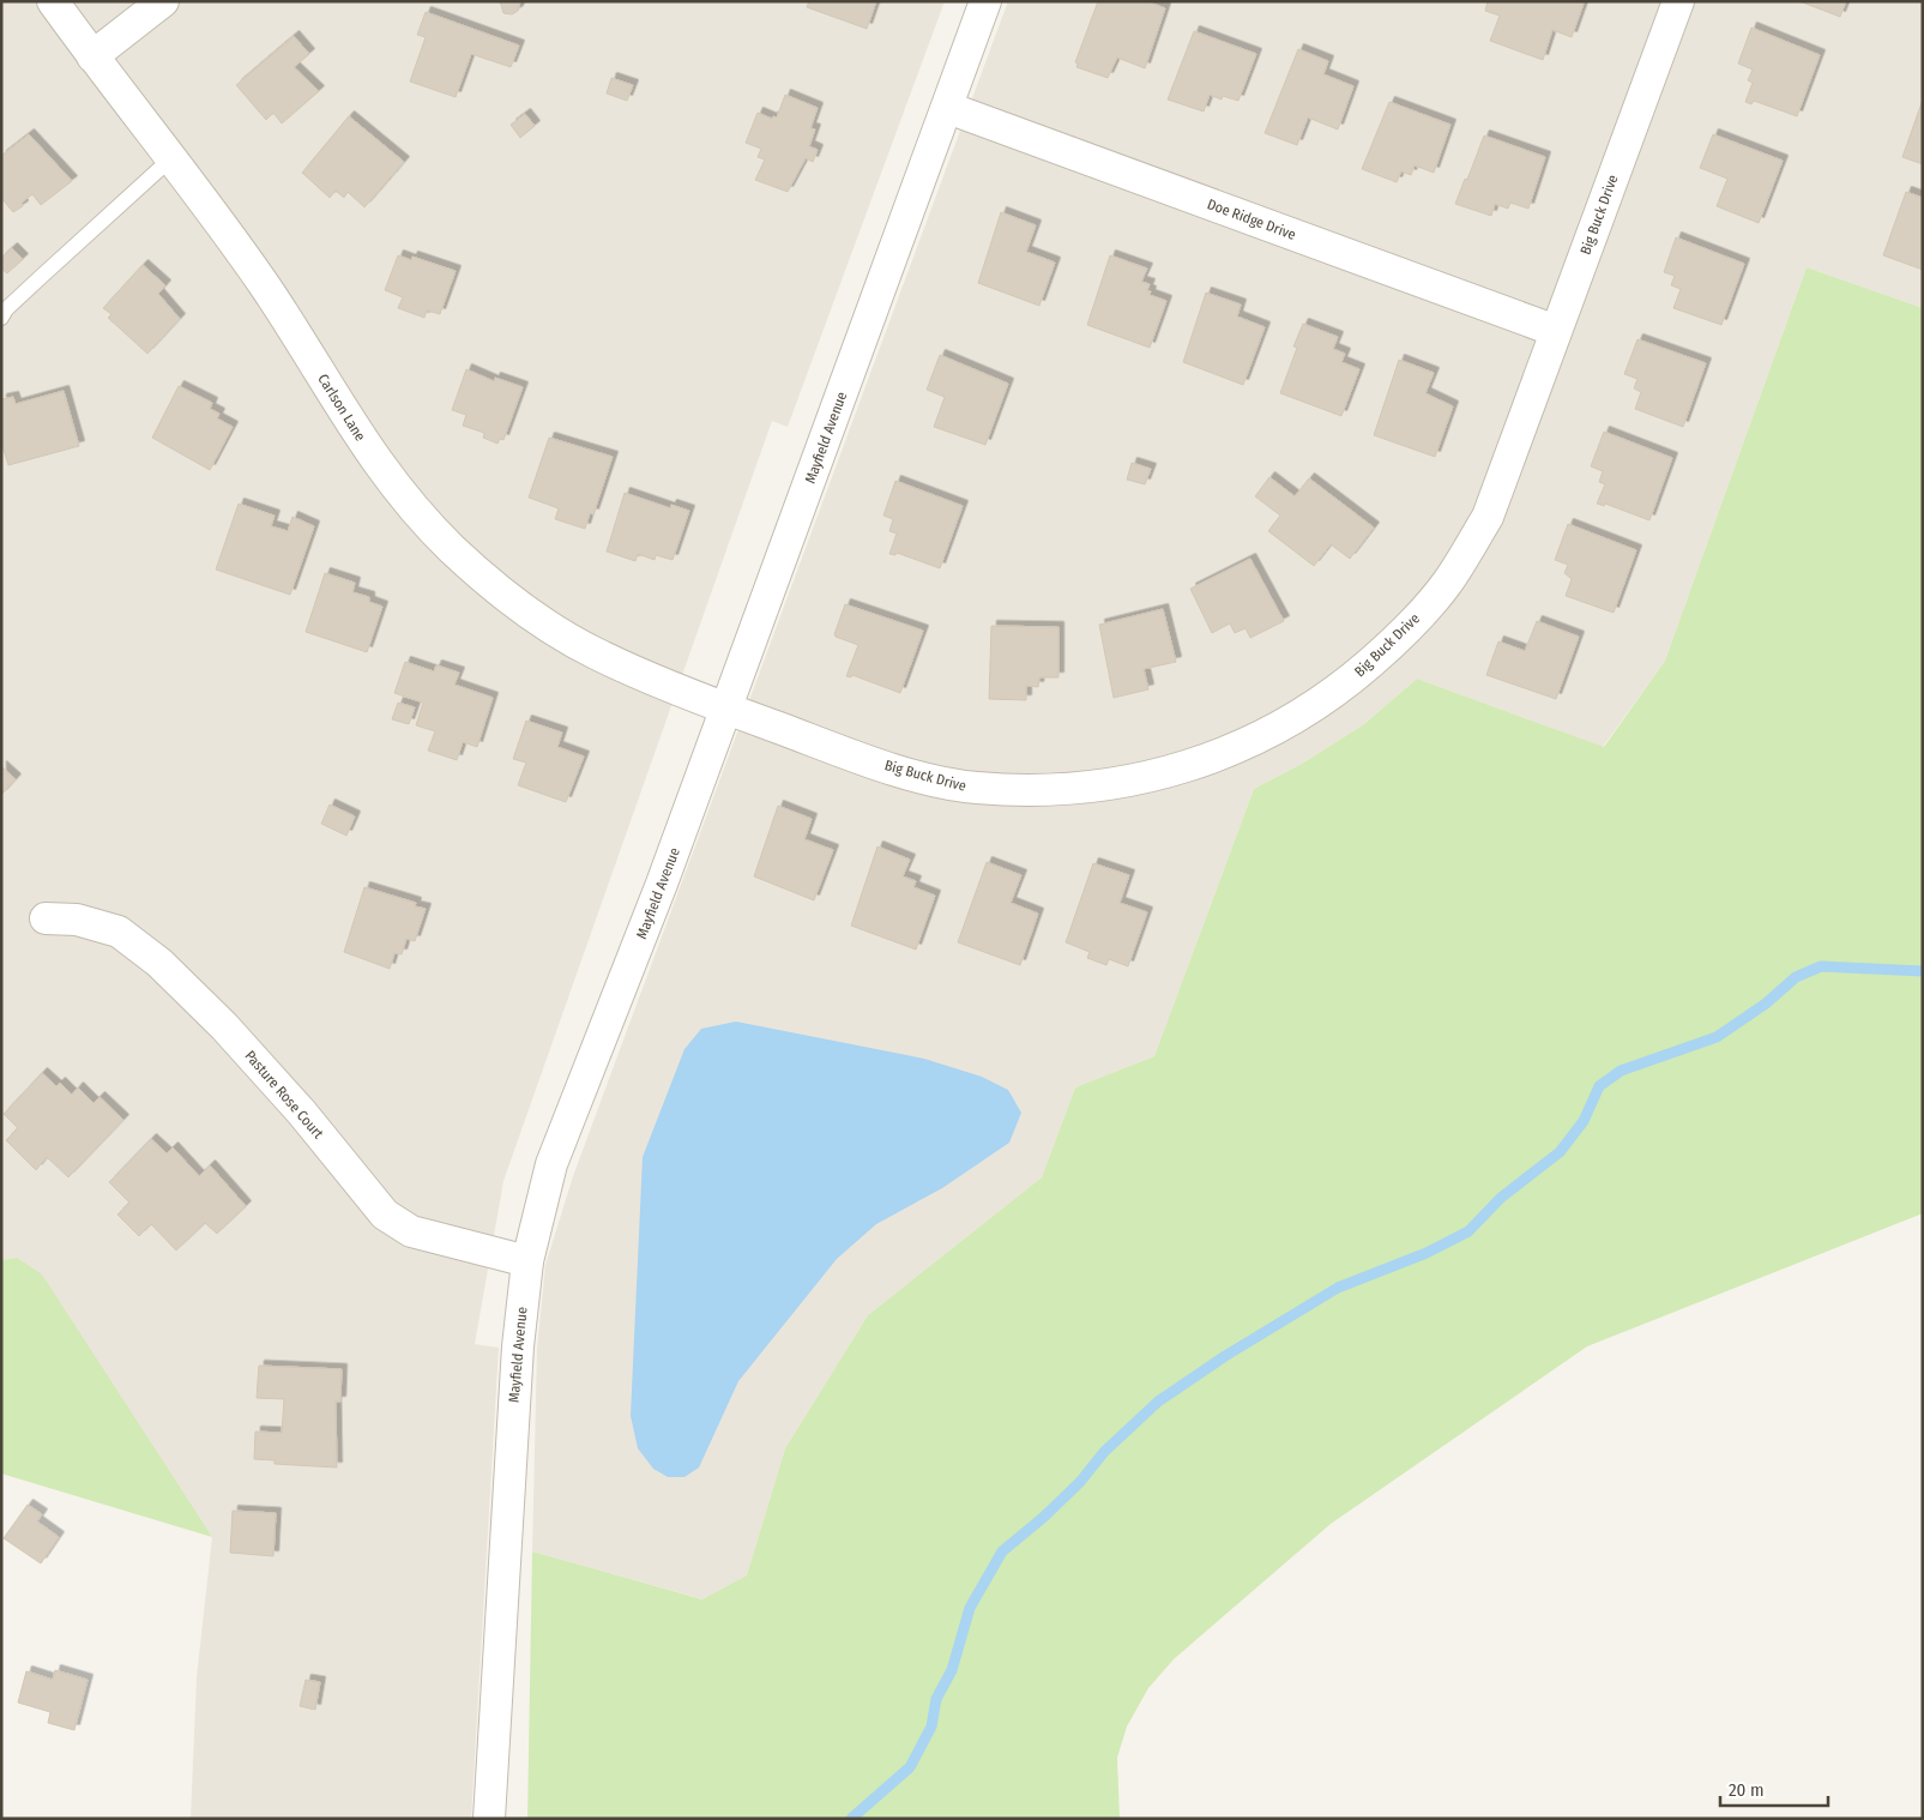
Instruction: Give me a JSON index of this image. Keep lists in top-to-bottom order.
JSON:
{
  "streets": {
    "street": [
      "Big Buck Drive",
      "Doe Ridge Drive",
      "Carlson Lane",
      "Mayfield Avenue",
      "Pasture Rose Court"
    ]
  },
  "crossings": [
    ["Big Buck Drive", "Doe Ridge Drive"],
    ["Big Buck Drive", "Carlson Lane"],
    ["Big Buck Drive", "Mayfield Avenue"],
    ["Doe Ridge Drive", "Mayfield Avenue"],
    ["Carlson Lane", "Mayfield Avenue"],
    ["Mayfield Avenue", "Pasture Rose Court"]
  ],
  "scale_bar": "20 m"
}
